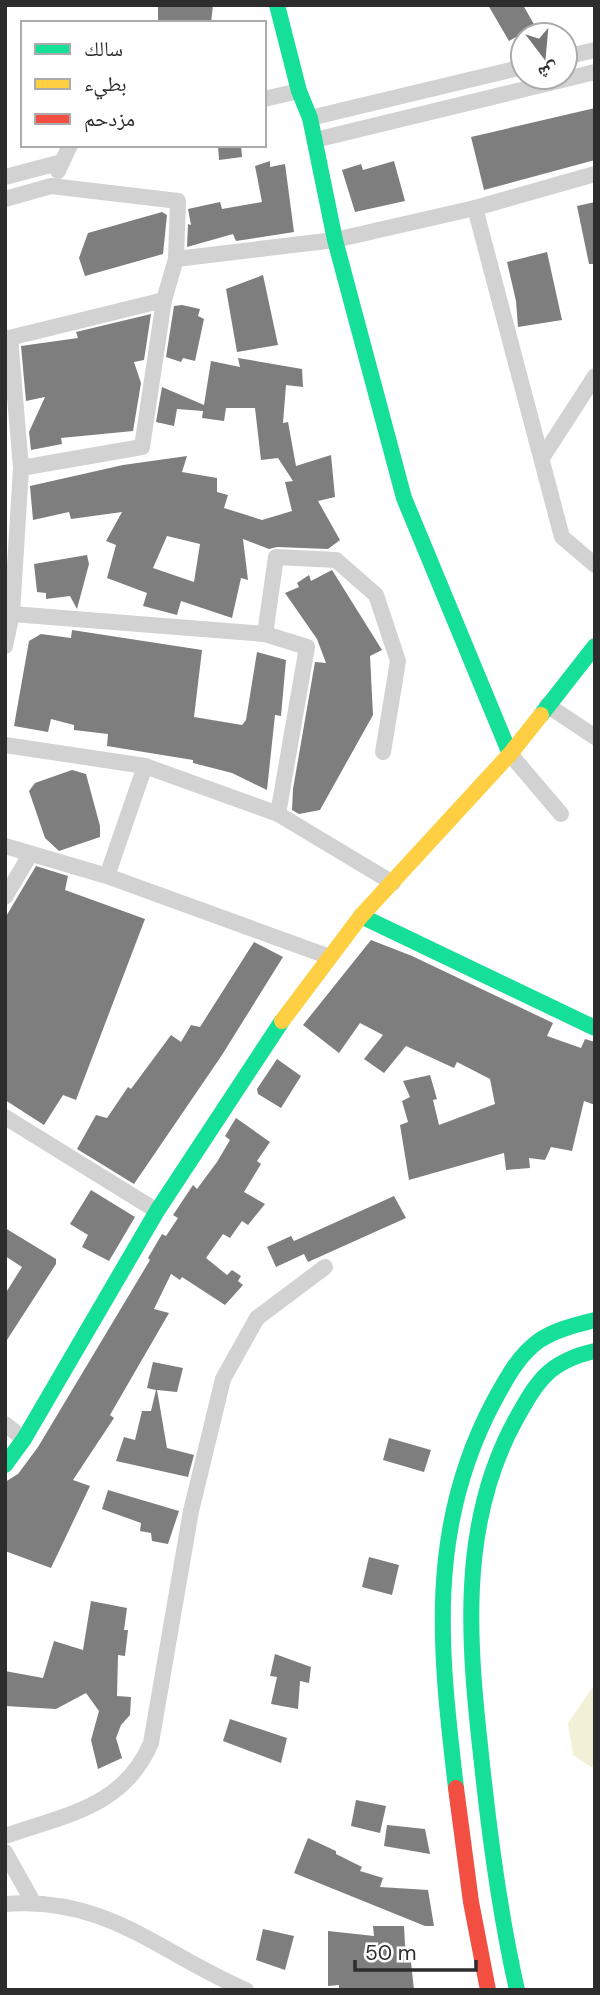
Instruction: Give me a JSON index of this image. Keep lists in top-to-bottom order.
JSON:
{
  "legend": ["سالك", "بطيء", "مزدحم"],
  "scale_bar": "50 m",
  "north": "bottom"
}
